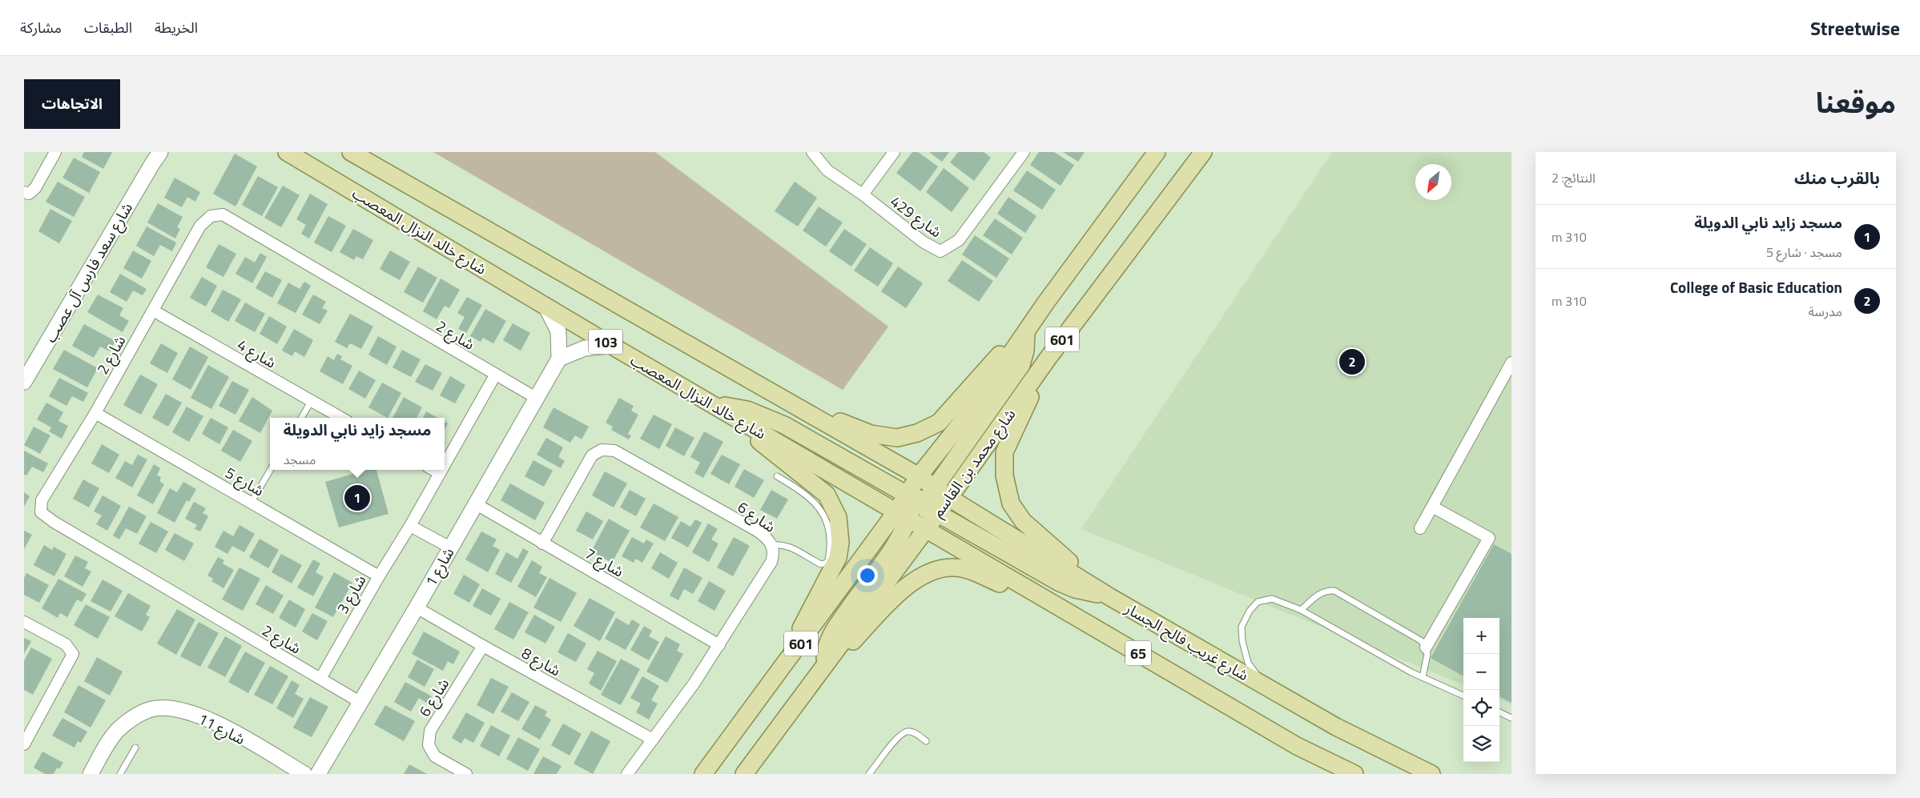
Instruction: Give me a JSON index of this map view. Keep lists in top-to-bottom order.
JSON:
{
  "streets": {
    "main road": [
      "شارع خالد النزال المعصب",
      "601",
      "103",
      "شارع محمد بن القاسم",
      "شارع غريب فالح الجسار",
      "65"
    ],
    "street": [
      "شارع 429",
      "شارع سعد فارس آل عصب",
      "شارع 2",
      "شارع 4",
      "شارع 5",
      "شارع 6",
      "شارع 7",
      "شارع 1",
      "شارع 3",
      "شارع 8",
      "شارع 11"
    ]
  },
  "crossings": [
    ["شارع 2", "شارع 4"],
    ["شارع 2", "شارع 5"],
    ["شارع 2", "شارع 1"],
    ["شارع 2", "شارع 3"],
    ["103", "شارع محمد بن القاسم"],
    ["شارع محمد بن القاسم", "شارع غريب فالح الجسار"],
    ["شارع محمد بن القاسم", "65"],
    ["شارع 5", "شارع 3"],
    ["شارع 6", "شارع 7"],
    ["شارع 6", "شارع 8"],
    ["شارع 7", "شارع 1"],
    ["شارع 1", "شارع 8"]
  ],
  "north": "bottom left",
  "page": {
    "header": "Streetwise",
    "nav": ["الخريطة", "الطبقات", "مشاركة"],
    "title": "موقعنا",
    "buttons": "الاتجاهات",
    "heading": ["بالقرب منك", "النتائج: 2"],
    "list": [
      {
        "mark": "1",
        "name": "مسجد زايد نابي الدويلة",
        "note": "مسجد · شارع 5",
        "value": "310 m"
      },
      {
        "mark": "2",
        "name": "College of Basic Education",
        "note": "مدرسة",
        "value": "310 m"
      }
    ],
    "pins": ["2", "1"],
    "popup": ["مسجد زايد نابي الدويلة", "مسجد"],
    "map_buttons": ["+", "−"]
  }
}
